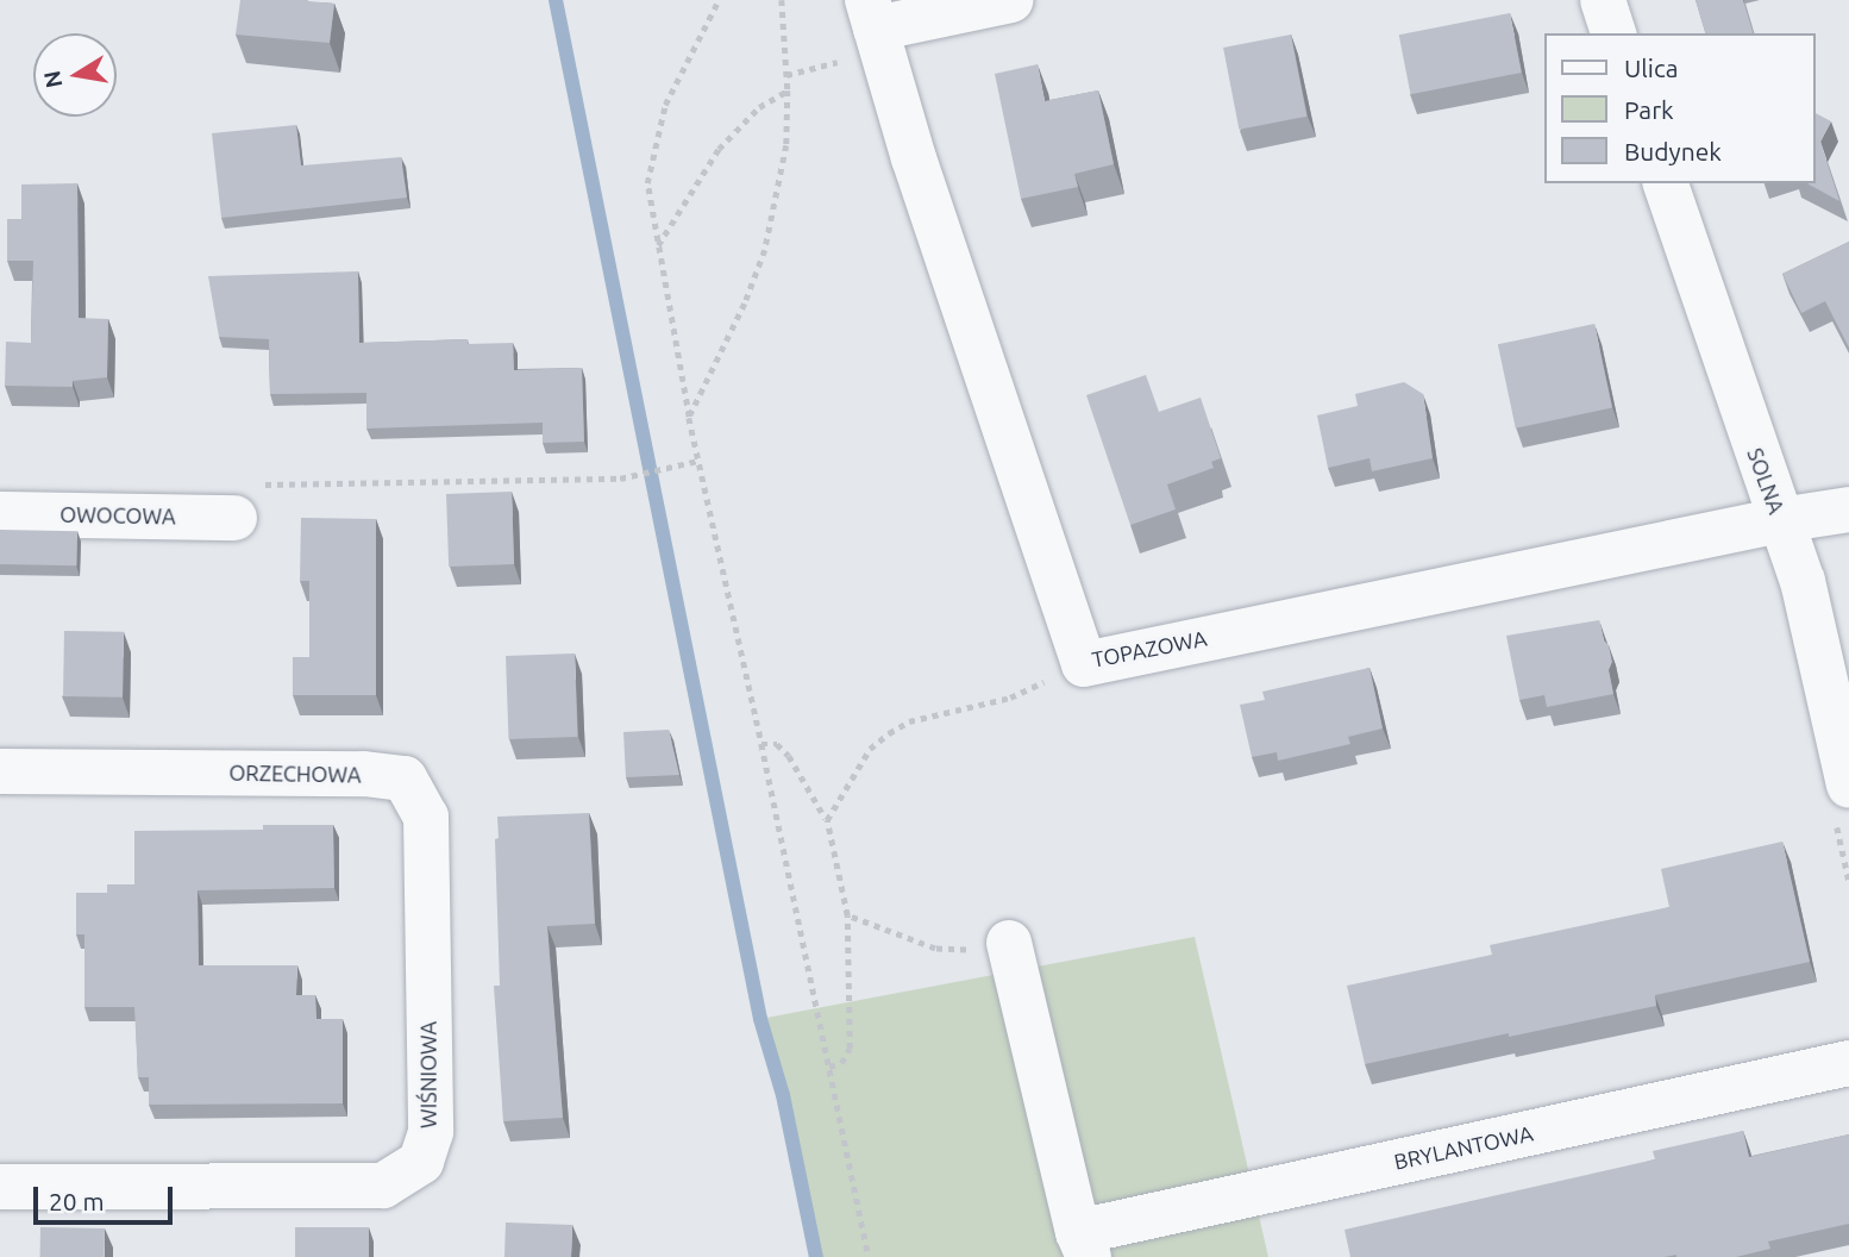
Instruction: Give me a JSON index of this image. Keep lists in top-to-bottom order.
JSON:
{
  "streets": {
    "street": [
      "SOLNA",
      "OWOCOWA",
      "TOPAZOWA",
      "ORZECHOWA",
      "WIŚNIOWA",
      "BRYLANTOWA"
    ]
  },
  "crossings": [
    ["SOLNA", "TOPAZOWA"],
    ["ORZECHOWA", "WIŚNIOWA"]
  ],
  "legend": ["Ulica", "Park", "Budynek"],
  "scale_bar": "20 m",
  "north": "left"
}
